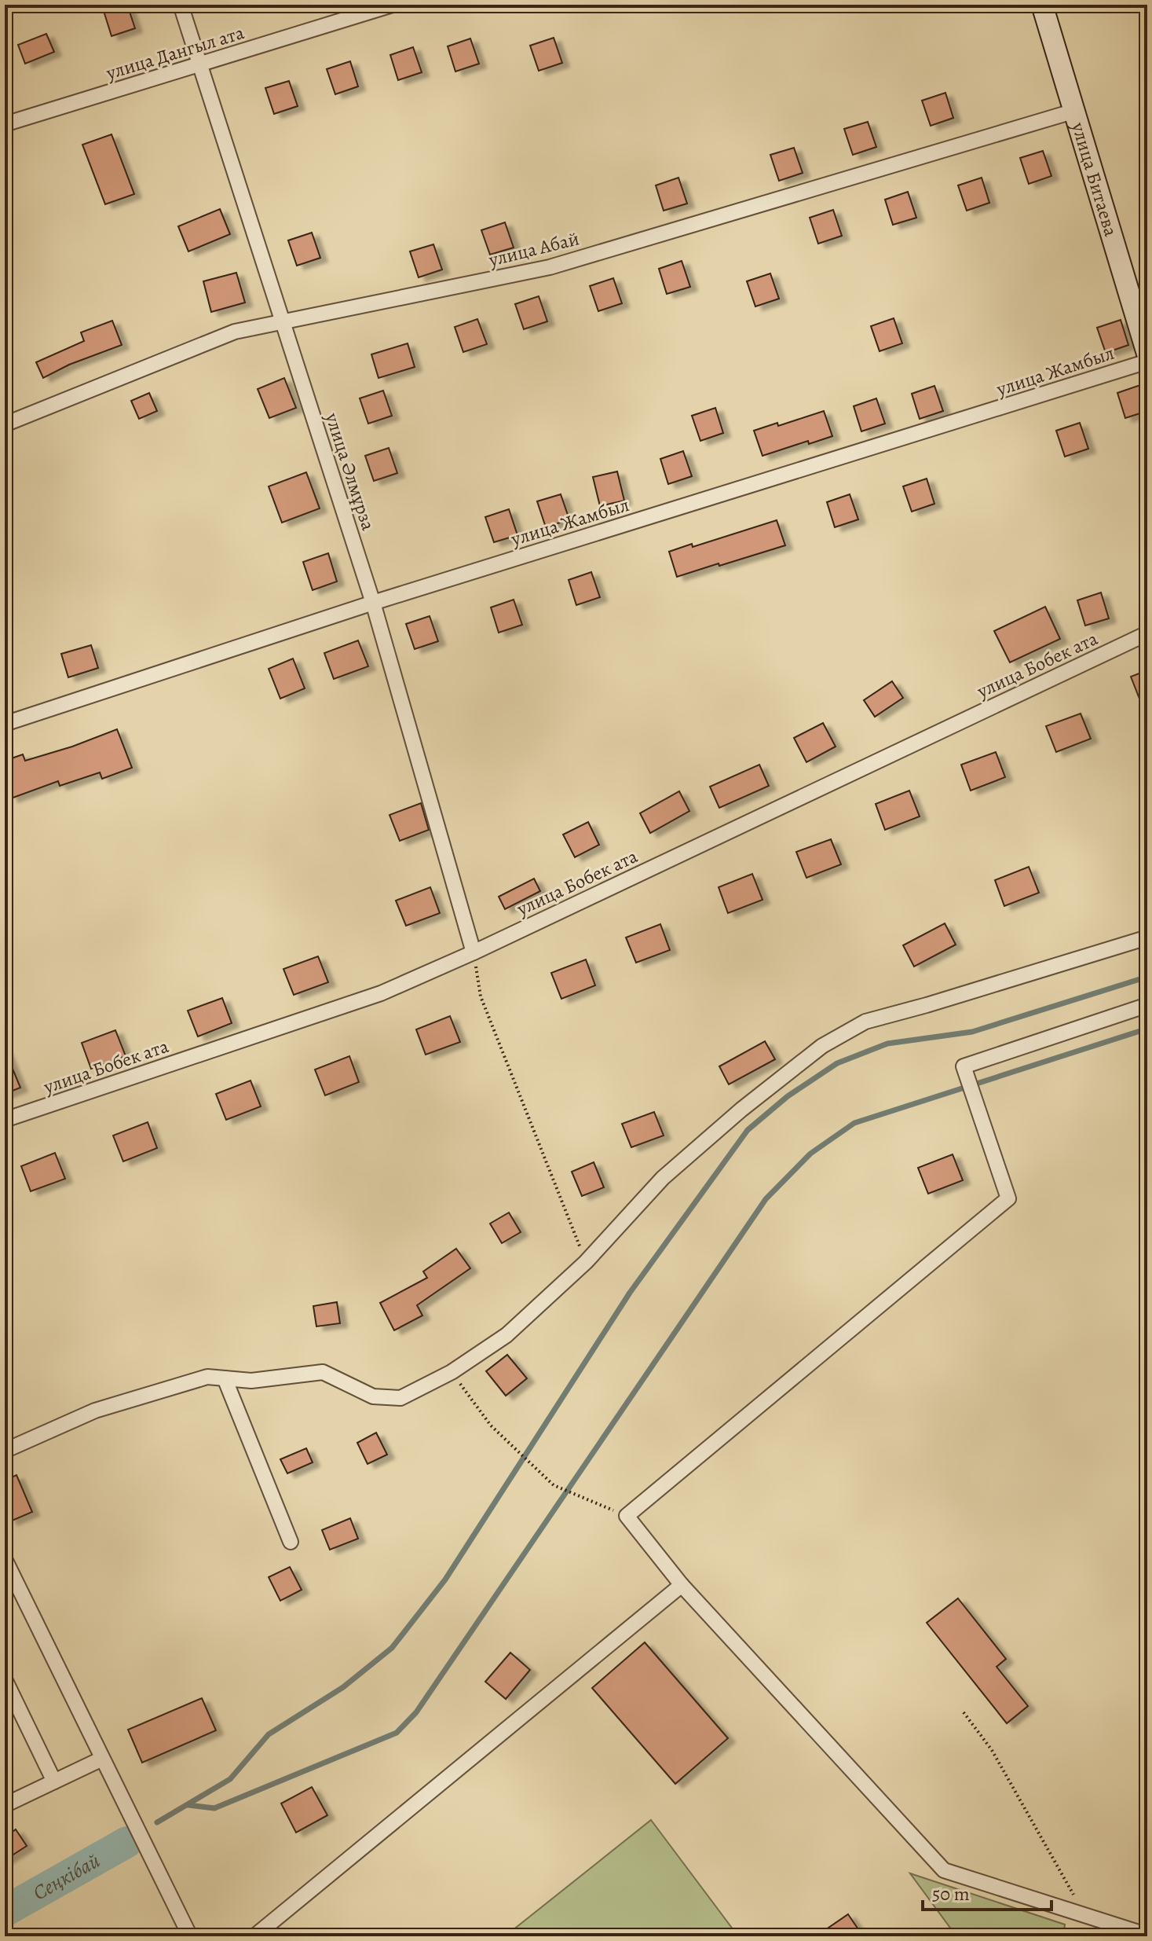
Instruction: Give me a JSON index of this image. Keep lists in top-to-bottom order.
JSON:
{
  "streets": {
    "street": [
      "улица Дангыл ата",
      "улица Битаева",
      "улица Абай",
      "улица Жамбыл",
      "улица Әлмұрза",
      "улица Бобек ата"
    ]
  },
  "crossings": [
    ["улица Дангыл ата", "улица Әлмұрза"],
    ["улица Битаева", "улица Абай"],
    ["улица Абай", "улица Әлмұрза"],
    ["улица Жамбыл", "улица Әлмұрза"],
    ["улица Әлмұрза", "улица Бобек ата"]
  ],
  "water": ["Сеңкібай"],
  "scale_bar": "50 m"
}
